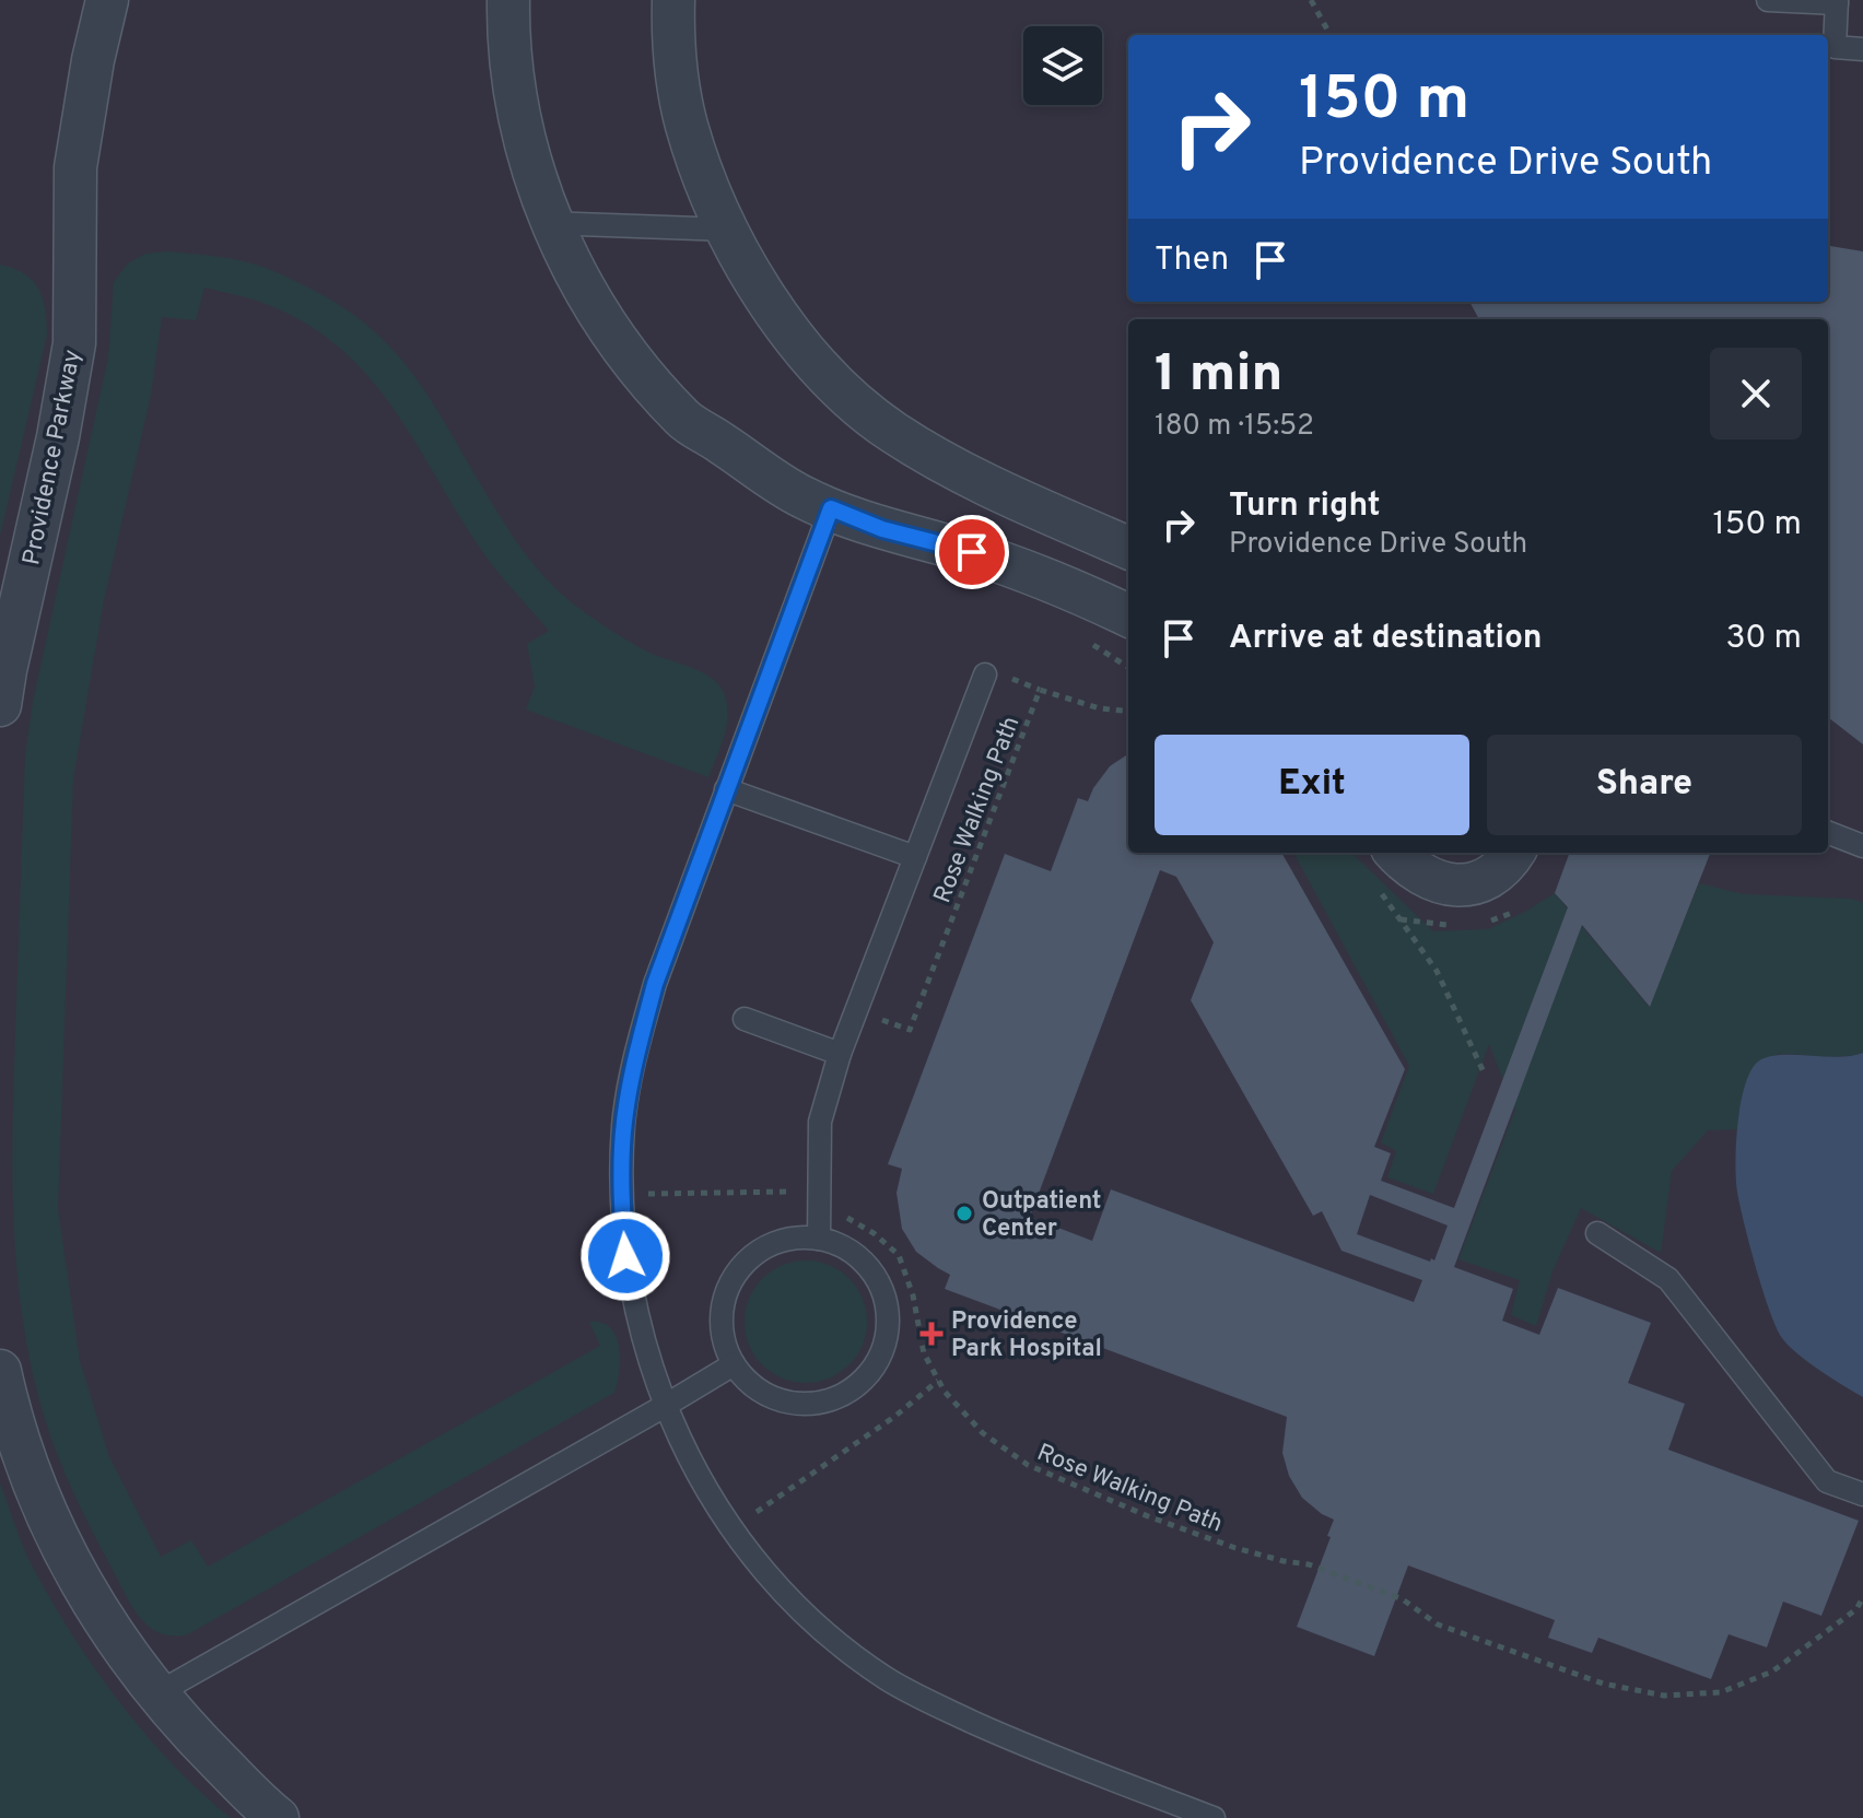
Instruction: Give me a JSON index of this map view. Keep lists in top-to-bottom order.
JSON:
{
  "streets": {
    "street": ["Providence Parkway"],
    "path": ["Rose Walking Path"]
  },
  "places": {
    "other": ["Outpatient Center"],
    "health": ["Providence Park Hospital"]
  },
  "page": {
    "turn": ["150 m", "Providence Drive South"],
    "then": "Then",
    "heading": ["1 min", "180 m · 15:52"],
    "list": [
      {
        "name": "Turn right",
        "note": "Providence Drive South",
        "value": "150 m"
      },
      {
        "name": "Arrive at destination",
        "value": "30 m"
      }
    ],
    "buttons": ["Exit", "Share"]
  }
}
